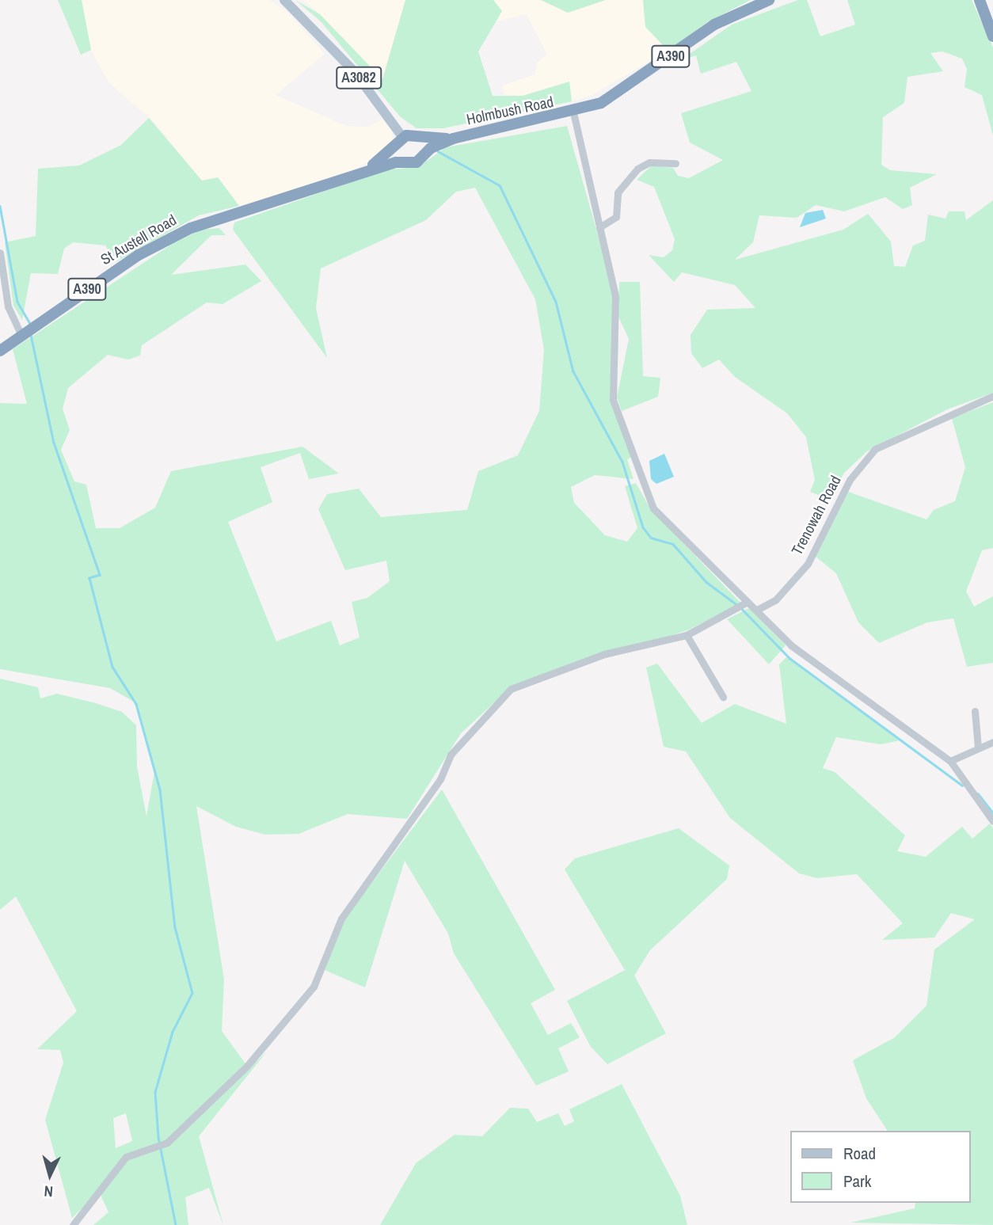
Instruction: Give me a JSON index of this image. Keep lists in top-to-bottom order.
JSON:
{
  "streets": {
    "highway": ["A390", "Holmbush Road", "St Austell Road"],
    "main road": ["A3082"],
    "street": ["Trenowah Road"]
  },
  "crossings": [
    ["A390", "Holmbush Road"]
  ],
  "legend": ["Road", "Park"],
  "north": "bottom"
}
